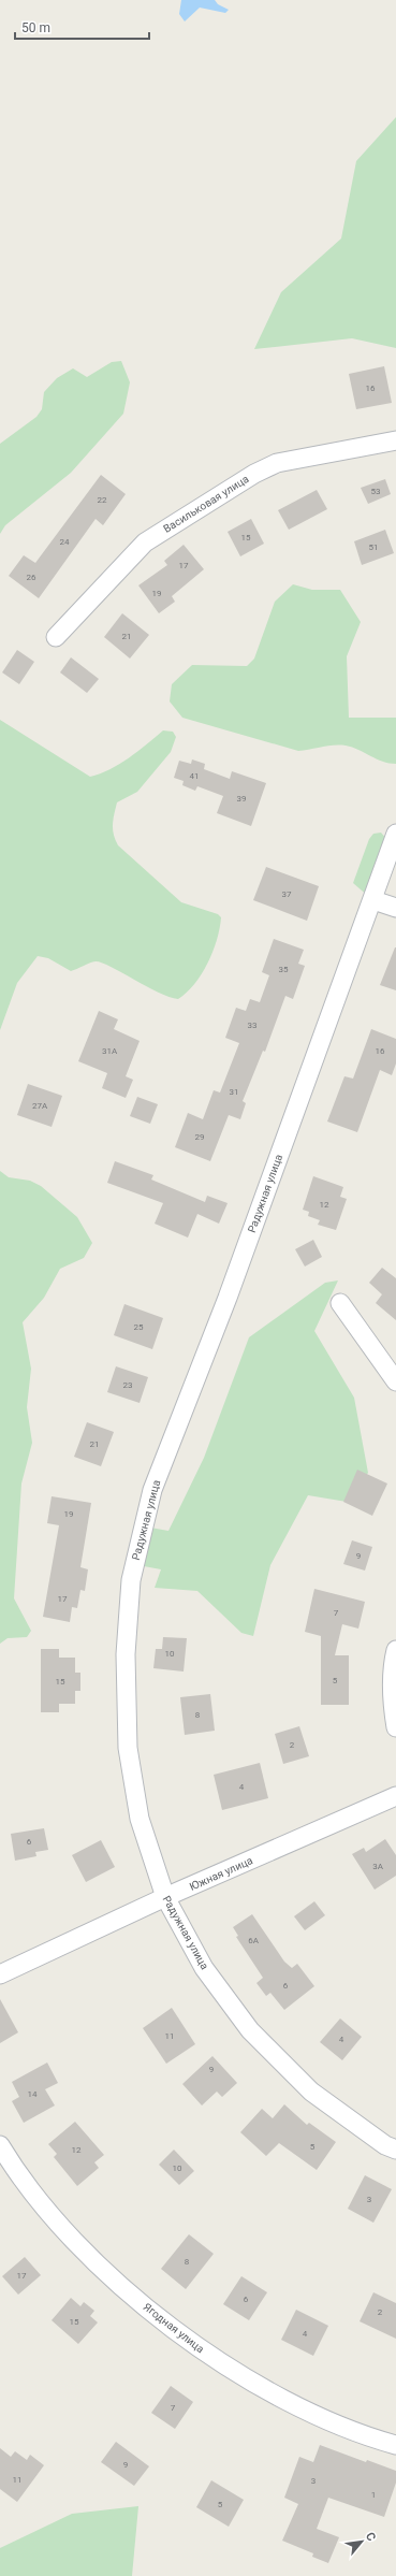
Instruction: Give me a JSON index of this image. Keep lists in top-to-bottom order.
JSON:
{
  "streets": {
    "street": [
      "Васильковая улица",
      "Радужная улица",
      "Южная улица",
      "Ягодная улица"
    ]
  },
  "crossings": [
    ["Радужная улица", "Южная улица"]
  ],
  "house_numbers": [
    "16",
    "53",
    "22",
    "15",
    "24",
    "51",
    "17",
    "26",
    "19",
    "21",
    "41",
    "39",
    "37",
    "35",
    "33",
    "31А",
    "16",
    "31",
    "27А",
    "29",
    "12",
    "25",
    "23",
    "21",
    "19",
    "9",
    "17",
    "7",
    "10",
    "5",
    "15",
    "8",
    "2",
    "4",
    "6",
    "3А",
    "6А",
    "6",
    "11",
    "4",
    "9",
    "14",
    "5",
    "12",
    "10",
    "3",
    "8",
    "17",
    "6",
    "2",
    "15",
    "4",
    "7",
    "9",
    "11",
    "3",
    "1",
    "5"
  ],
  "scale_bar": "50 m",
  "north": "top right"
}
